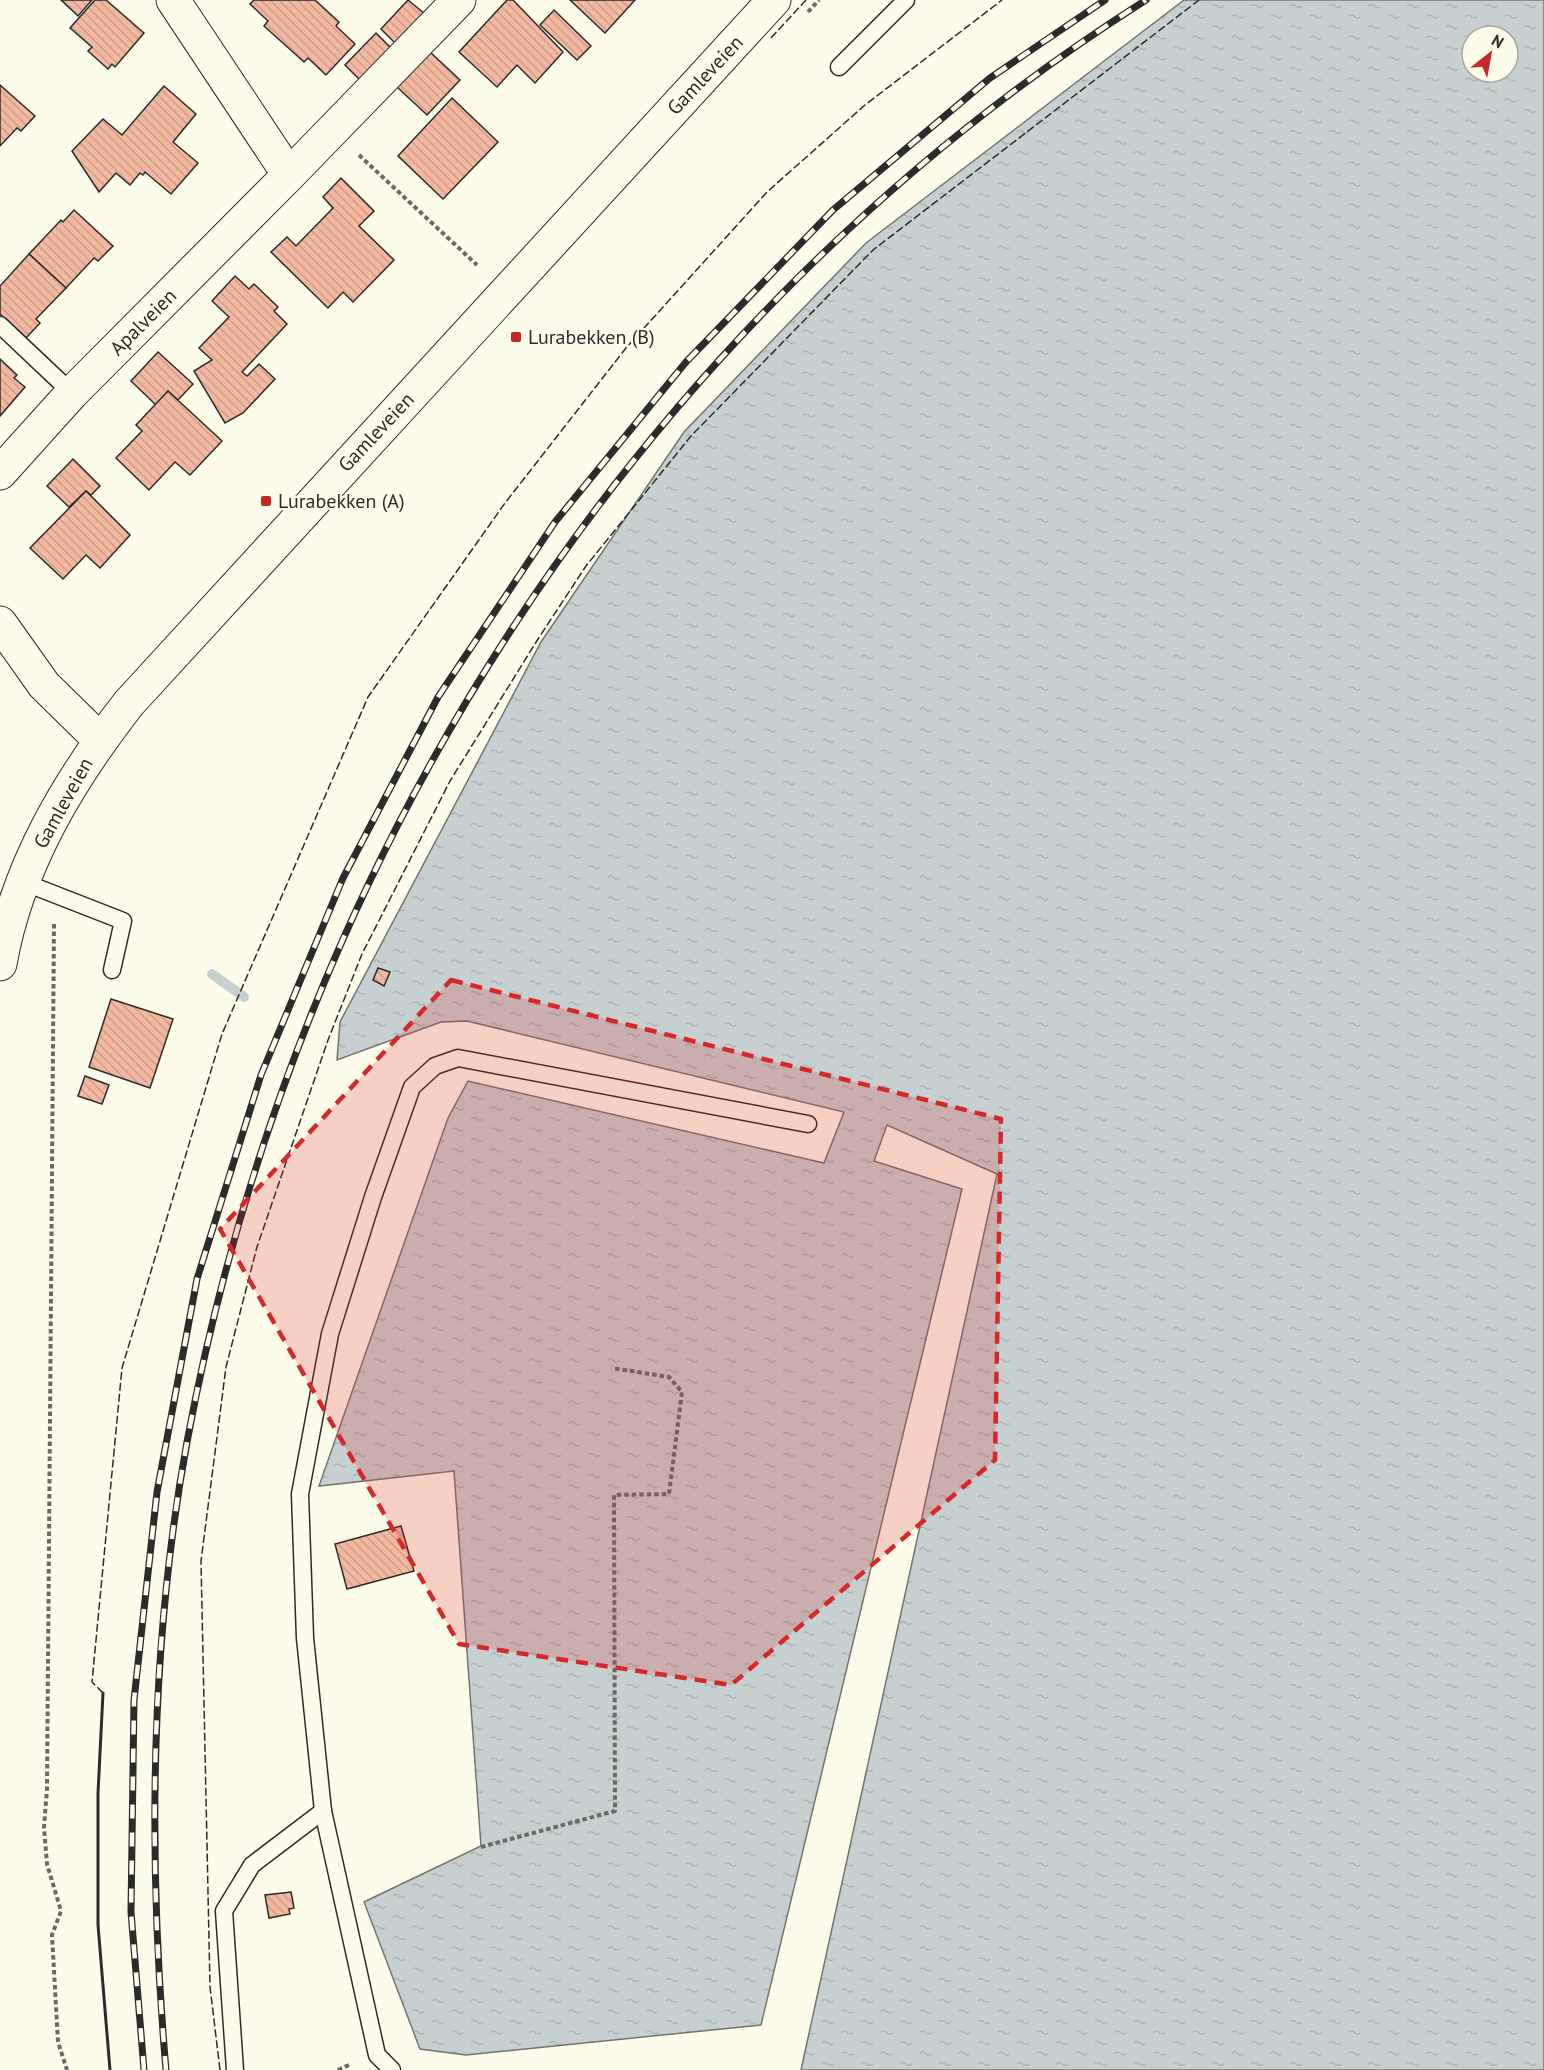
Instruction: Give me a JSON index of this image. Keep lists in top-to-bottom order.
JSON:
{
  "streets": {
    "main road": ["Gamleveien", "Apalveien"]
  },
  "places": {
    "transit": ["Lurabekken (B)", "Lurabekken (A)"]
  },
  "north": "top right"
}
